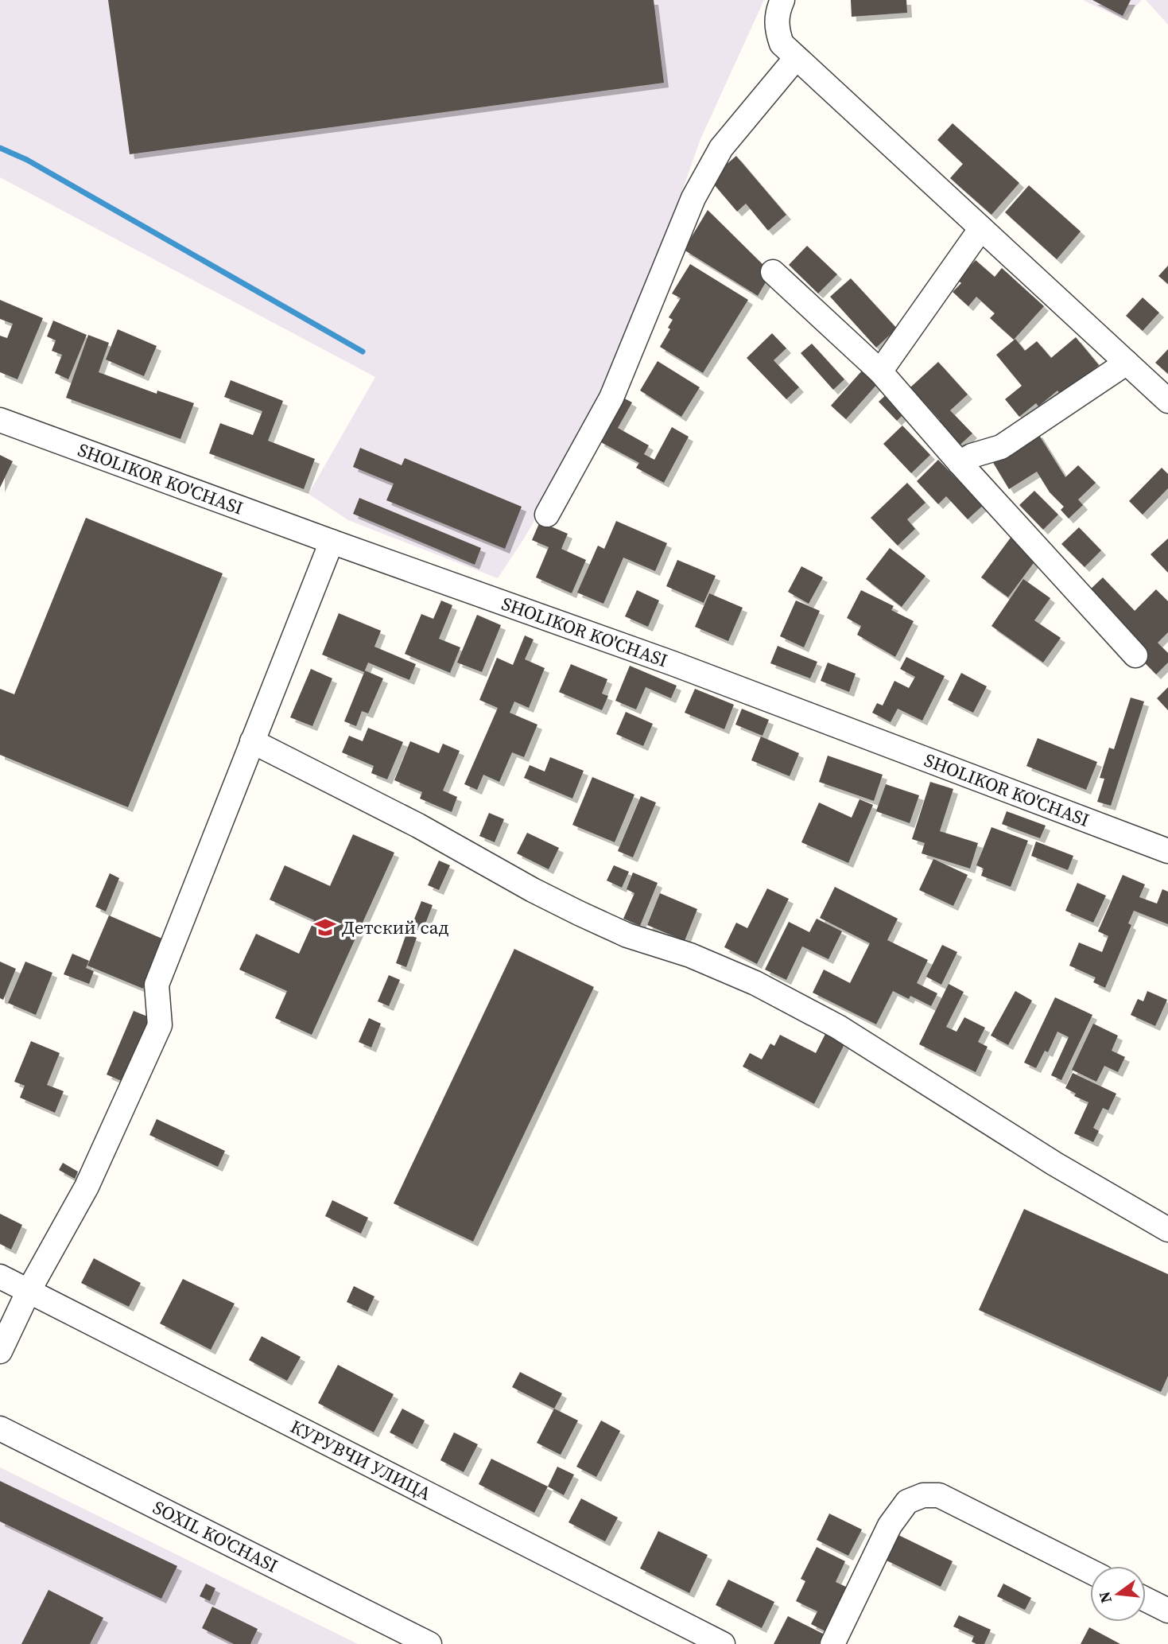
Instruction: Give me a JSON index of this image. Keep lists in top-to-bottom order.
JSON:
{
  "streets": {
    "street": ["SHOLIKOR KO'CHASI", "КУРУВЧИ УЛИЦА", "SOXIL KO'CHASI"]
  },
  "places": {
    "school or university": ["Детский сад"]
  },
  "north": "left"
}
